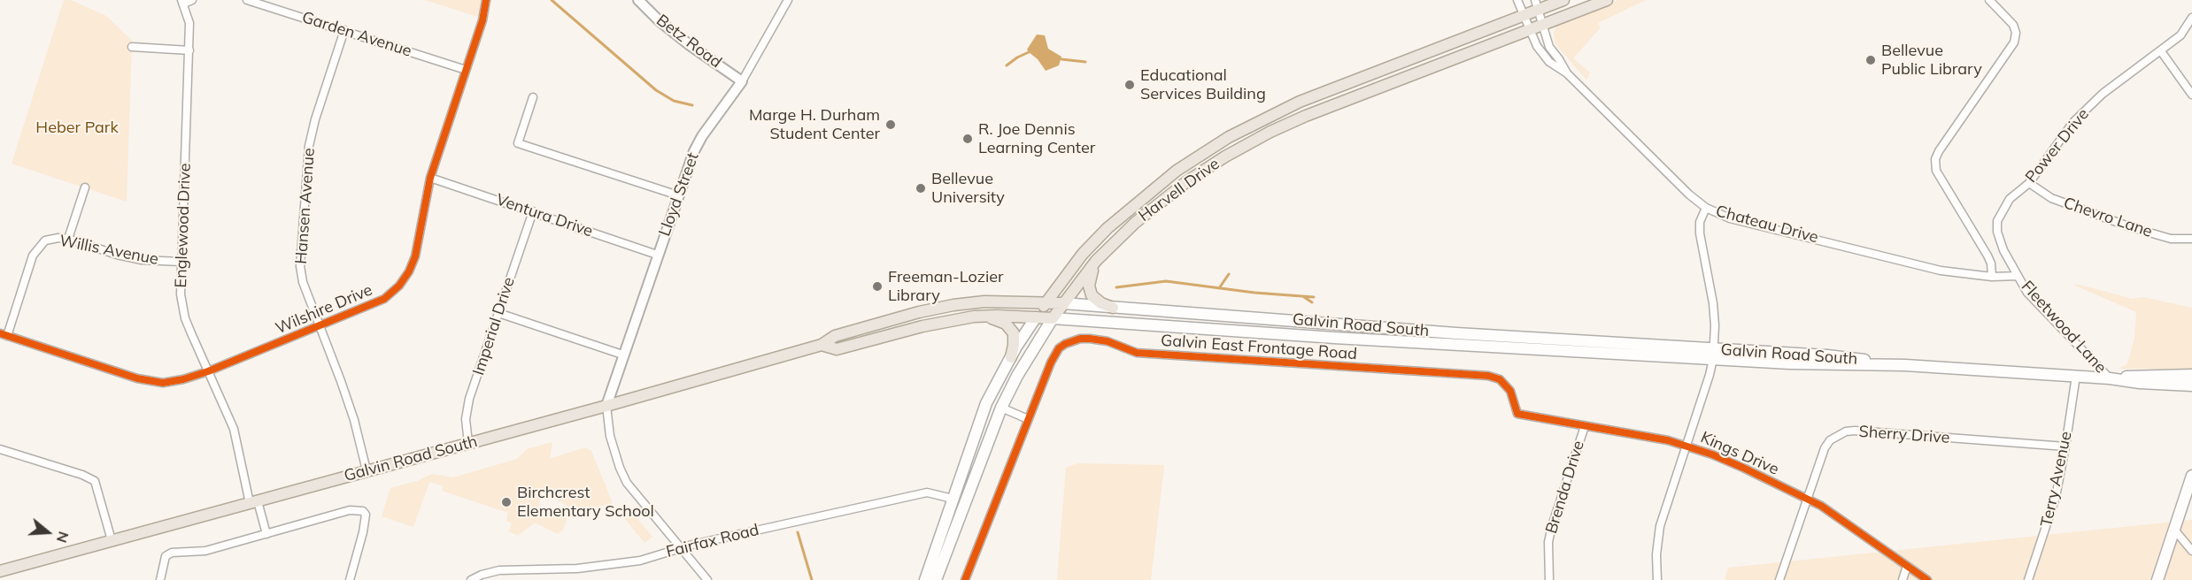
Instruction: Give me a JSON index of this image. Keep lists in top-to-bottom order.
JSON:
{
  "streets": {
    "main road": ["Harvell Drive", "Galvin Road South"],
    "street": [
      "Garden Avenue",
      "Betz Road",
      "Power Drive",
      "Lloyd Street",
      "Hansen Avenue",
      "Ventura Drive",
      "Chevro Lane",
      "Chateau Drive",
      "Englewood Drive",
      "Willis Avenue",
      "Wilshire Drive",
      "Imperial Drive",
      "Fleetwood Lane",
      "Galvin East Frontage Road",
      "Sherry Drive",
      "Kings Drive",
      "Terry Avenue",
      "Brenda Drive",
      "Fairfax Road"
    ]
  },
  "crossings": [
    ["Garden Avenue", "Hansen Avenue"],
    ["Garden Avenue", "Wilshire Drive"],
    ["Betz Road", "Lloyd Street"],
    ["Power Drive", "Chevro Lane"],
    ["Power Drive", "Chateau Drive"],
    ["Power Drive", "Fleetwood Lane"],
    ["Harvell Drive", "Chateau Drive"],
    ["Harvell Drive", "Galvin Road South"],
    ["Harvell Drive", "Fairfax Road"],
    ["Lloyd Street", "Ventura Drive"],
    ["Lloyd Street", "Galvin Road South"],
    ["Hansen Avenue", "Wilshire Drive"],
    ["Hansen Avenue", "Galvin Road South"],
    ["Ventura Drive", "Wilshire Drive"],
    ["Ventura Drive", "Imperial Drive"],
    ["Chateau Drive", "Fleetwood Lane"],
    ["Englewood Drive", "Willis Avenue"],
    ["Englewood Drive", "Wilshire Drive"],
    ["Englewood Drive", "Galvin Road South"],
    ["Willis Avenue", "Wilshire Drive"],
    ["Galvin Road South", "Imperial Drive"],
    ["Galvin Road South", "Fleetwood Lane"],
    ["Galvin Road South", "Terry Avenue"],
    ["Galvin East Frontage Road", "Kings Drive"],
    ["Sherry Drive", "Kings Drive"],
    ["Sherry Drive", "Terry Avenue"],
    ["Kings Drive", "Brenda Drive"]
  ],
  "parks": ["Heber Park"],
  "places": [
    "Bellevue Public Library",
    "Educational Services Building",
    "Marge H. Durham Student Center",
    "R. Joe Dennis Learning Center",
    "Bellevue University",
    "Freeman-Lozier Library",
    "Birchcrest Elementary School"
  ],
  "north": "right"
}
